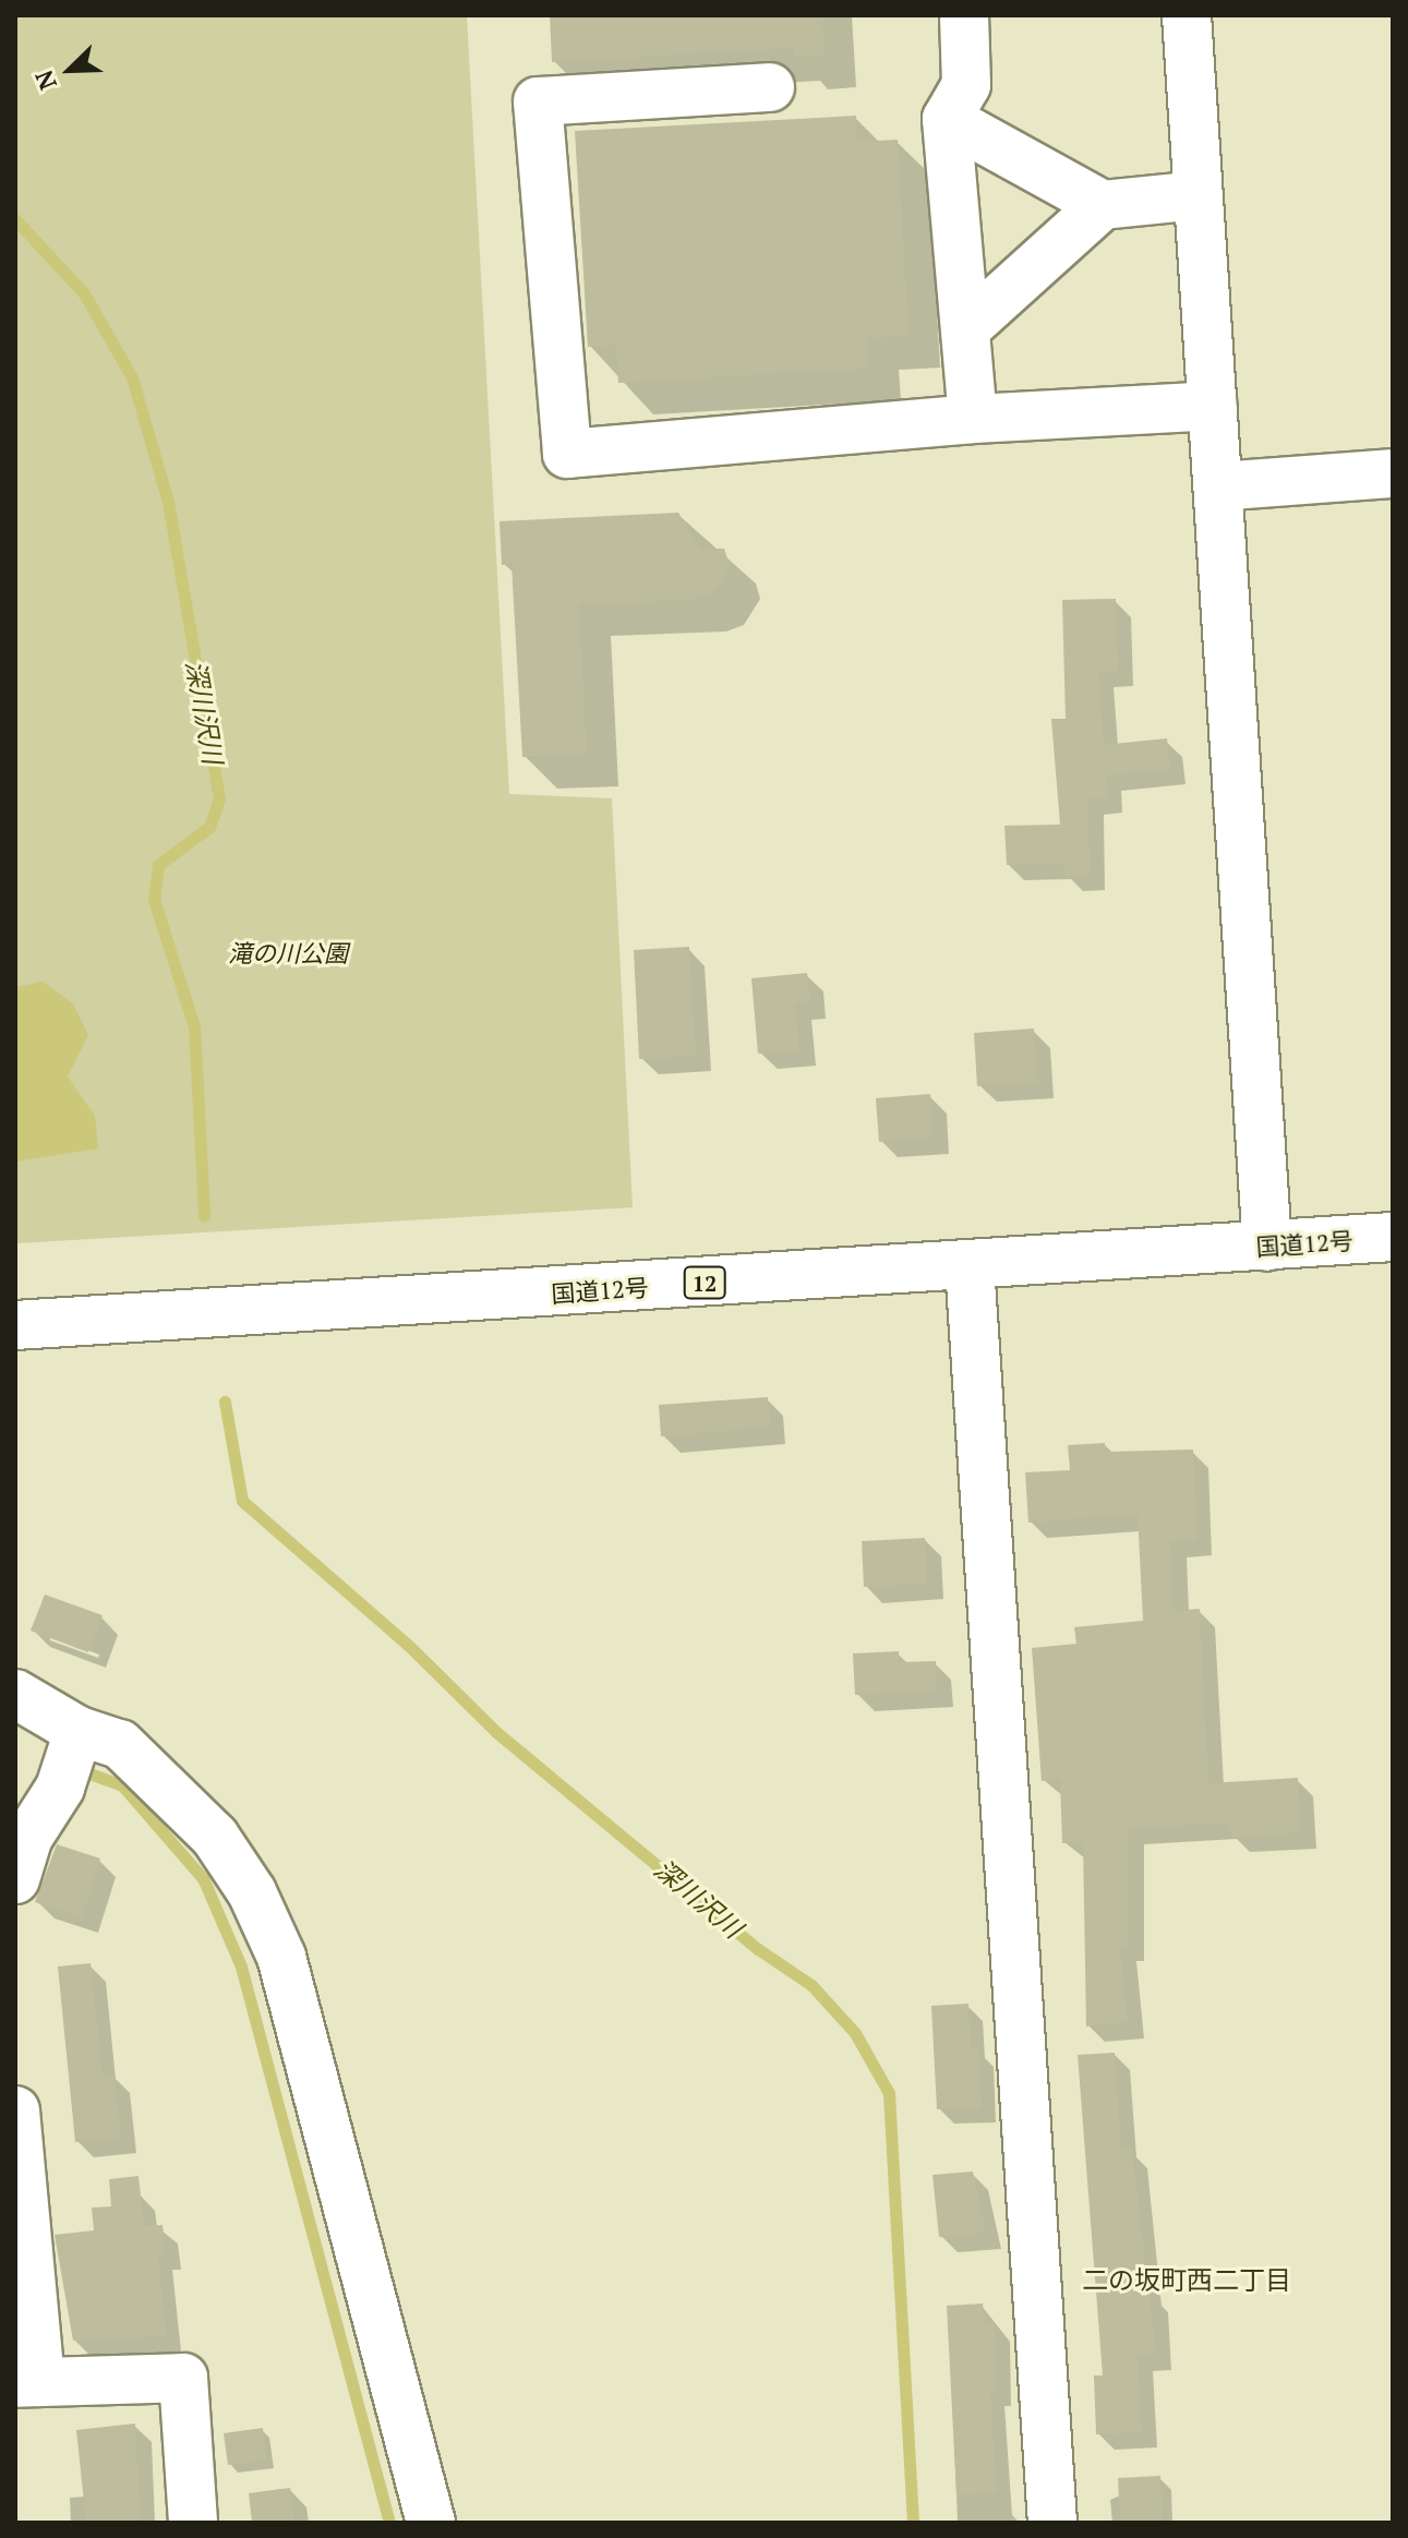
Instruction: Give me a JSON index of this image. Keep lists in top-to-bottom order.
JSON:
{
  "streets": {
    "main road": ["国道12号", "12"]
  },
  "districts": ["二の坂町西二丁目"],
  "water": ["深川沢川"],
  "parks": ["滝の川公園"],
  "north": "bottom left"
}
